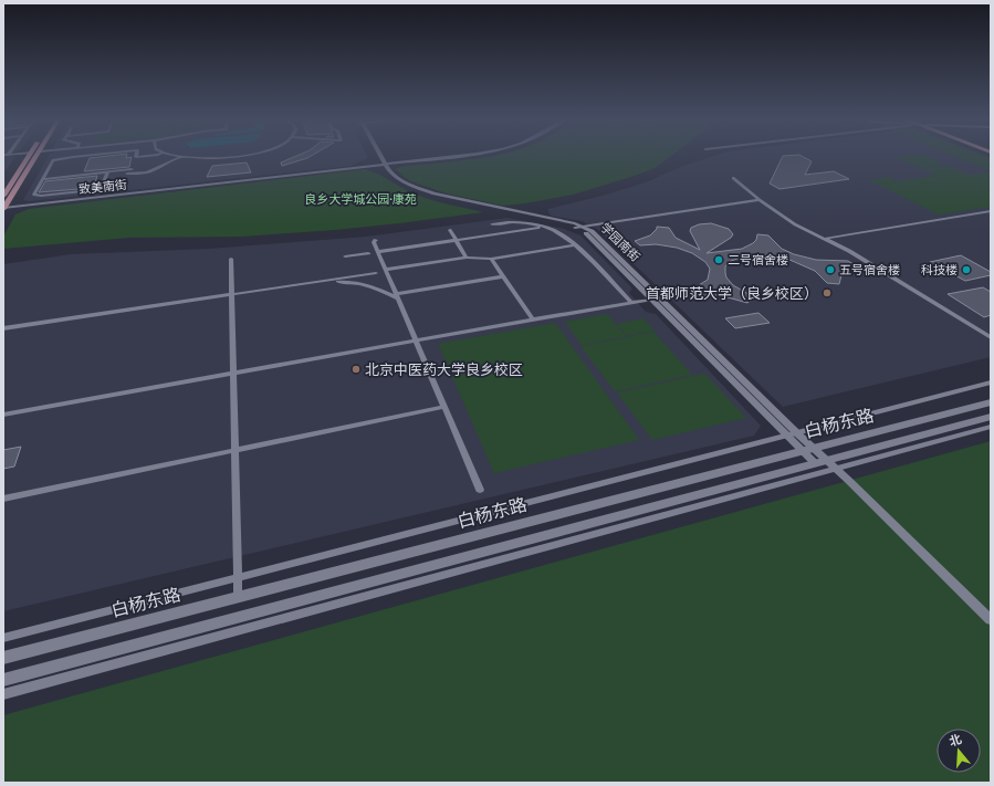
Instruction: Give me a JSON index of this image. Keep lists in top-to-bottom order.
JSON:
{
  "streets": {
    "main road": ["白杨东路"],
    "street": ["致美南街", "学园南街"]
  },
  "crossings": [
    ["致美南街", "学园南街"],
    ["学园南街", "白杨东路"]
  ],
  "parks": ["良乡大学城公园·康苑"],
  "places": [
    "二号宿舍楼",
    "五号宿舍楼",
    "科技楼",
    "首都师范大学（良乡校区）",
    "北京中医药大学良乡校区"
  ],
  "north": "top"
}
